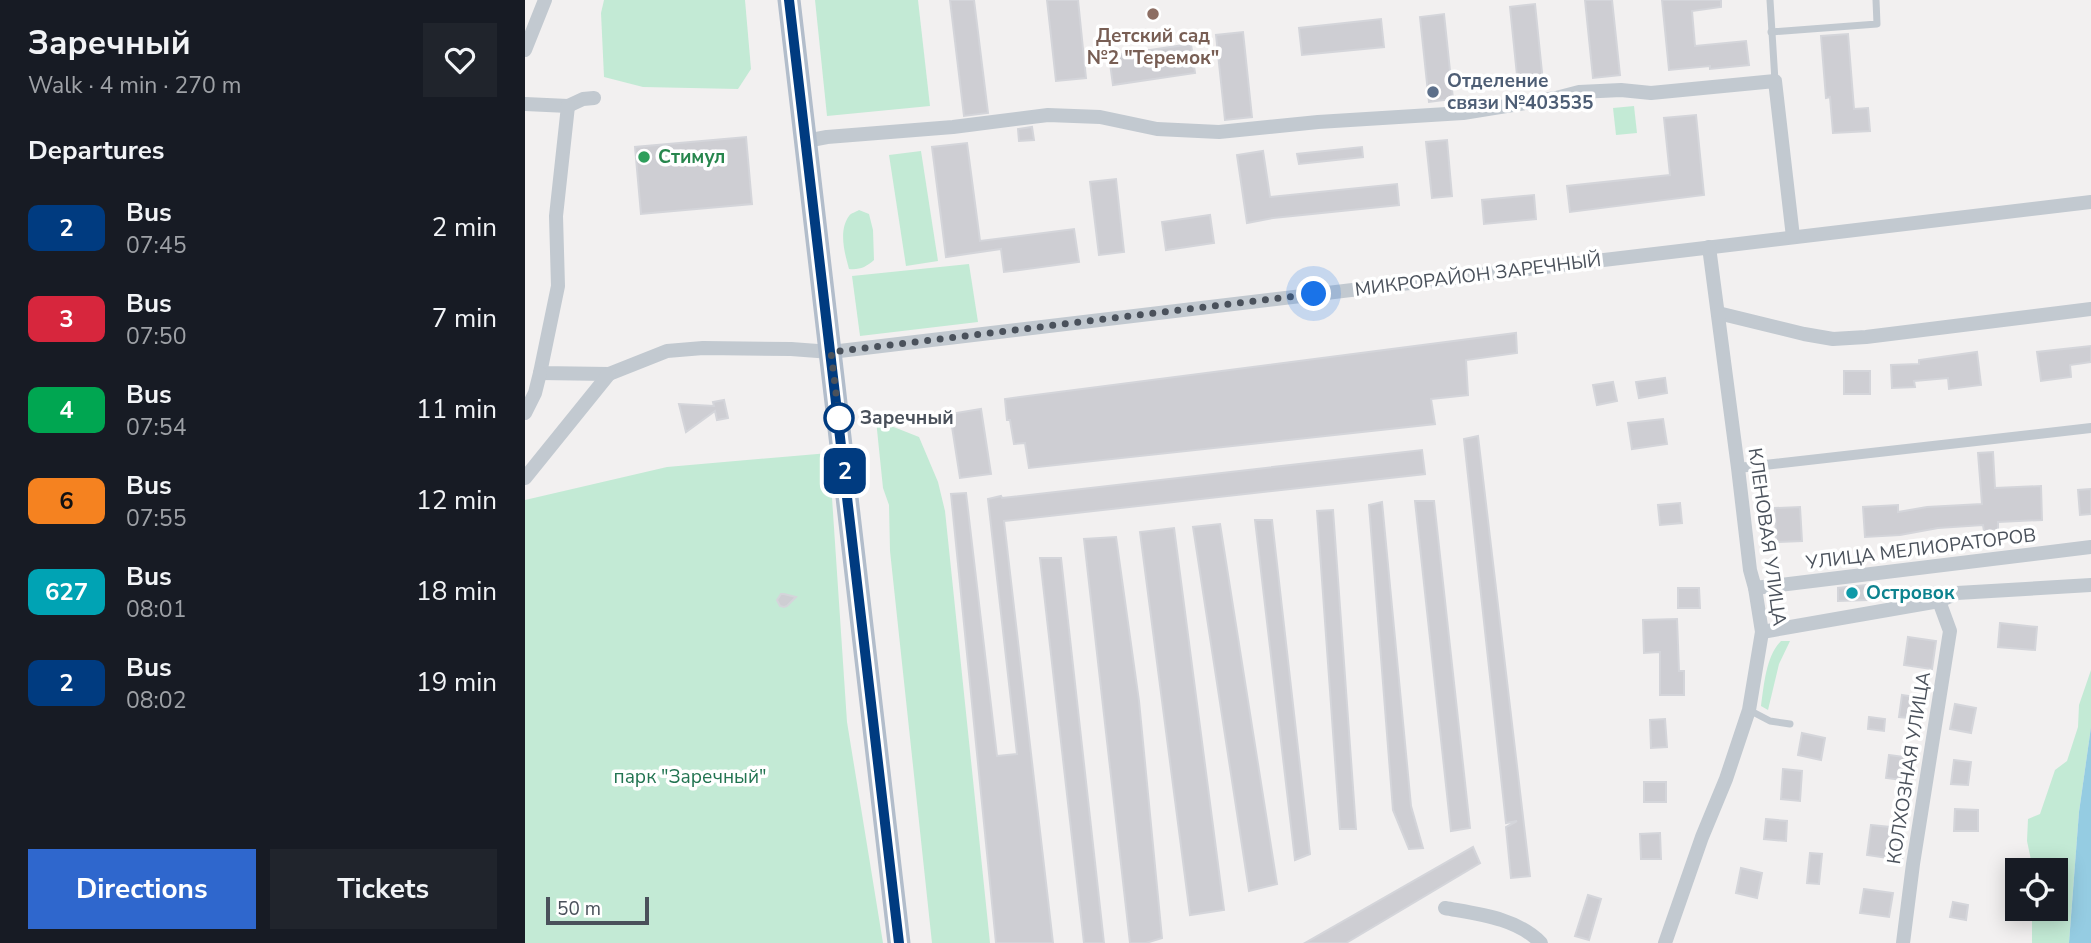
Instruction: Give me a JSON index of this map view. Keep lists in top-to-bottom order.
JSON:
{
  "streets": {
    "street": [
      "МИКРОРАЙОН ЗАРЕЧНЫЙ",
      "КЛЕНОВАЯ УЛИЦА",
      "УЛИЦА МЕЛИОРАТОРОВ",
      "КОЛХОЗНАЯ УЛИЦА"
    ]
  },
  "crossings": [
    ["МИКРОРАЙОН ЗАРЕЧНЫЙ", "КЛЕНОВАЯ УЛИЦА"],
    ["КЛЕНОВАЯ УЛИЦА", "УЛИЦА МЕЛИОРАТОРОВ"]
  ],
  "parks": ["парк \"Заречный\""],
  "places": [
    "Детский сад №2 \"Теремок\"",
    "Отделение связи №403535",
    "Стимул",
    "Заречный",
    "Островок"
  ],
  "lines": ["bus line 2"],
  "scale_bar": "50 m",
  "page": {
    "heading": [
      ["Заречный", "Walk · 4 min · 270 m"],
      "Departures"
    ],
    "on_map": "2",
    "list": [
      {
        "mark": "2",
        "name": "Bus",
        "note": "07:45",
        "value": "2 min"
      },
      {
        "mark": "3",
        "name": "Bus",
        "note": "07:50",
        "value": "7 min"
      },
      {
        "mark": "4",
        "name": "Bus",
        "note": "07:54",
        "value": "11 min"
      },
      {
        "mark": "6",
        "name": "Bus",
        "note": "07:55",
        "value": "12 min"
      },
      {
        "mark": "627",
        "name": "Bus",
        "note": "08:01",
        "value": "18 min"
      },
      {
        "mark": "2",
        "name": "Bus",
        "note": "08:02",
        "value": "19 min"
      }
    ],
    "buttons": ["Directions", "Tickets"],
    "scale": "50 m"
  }
}
